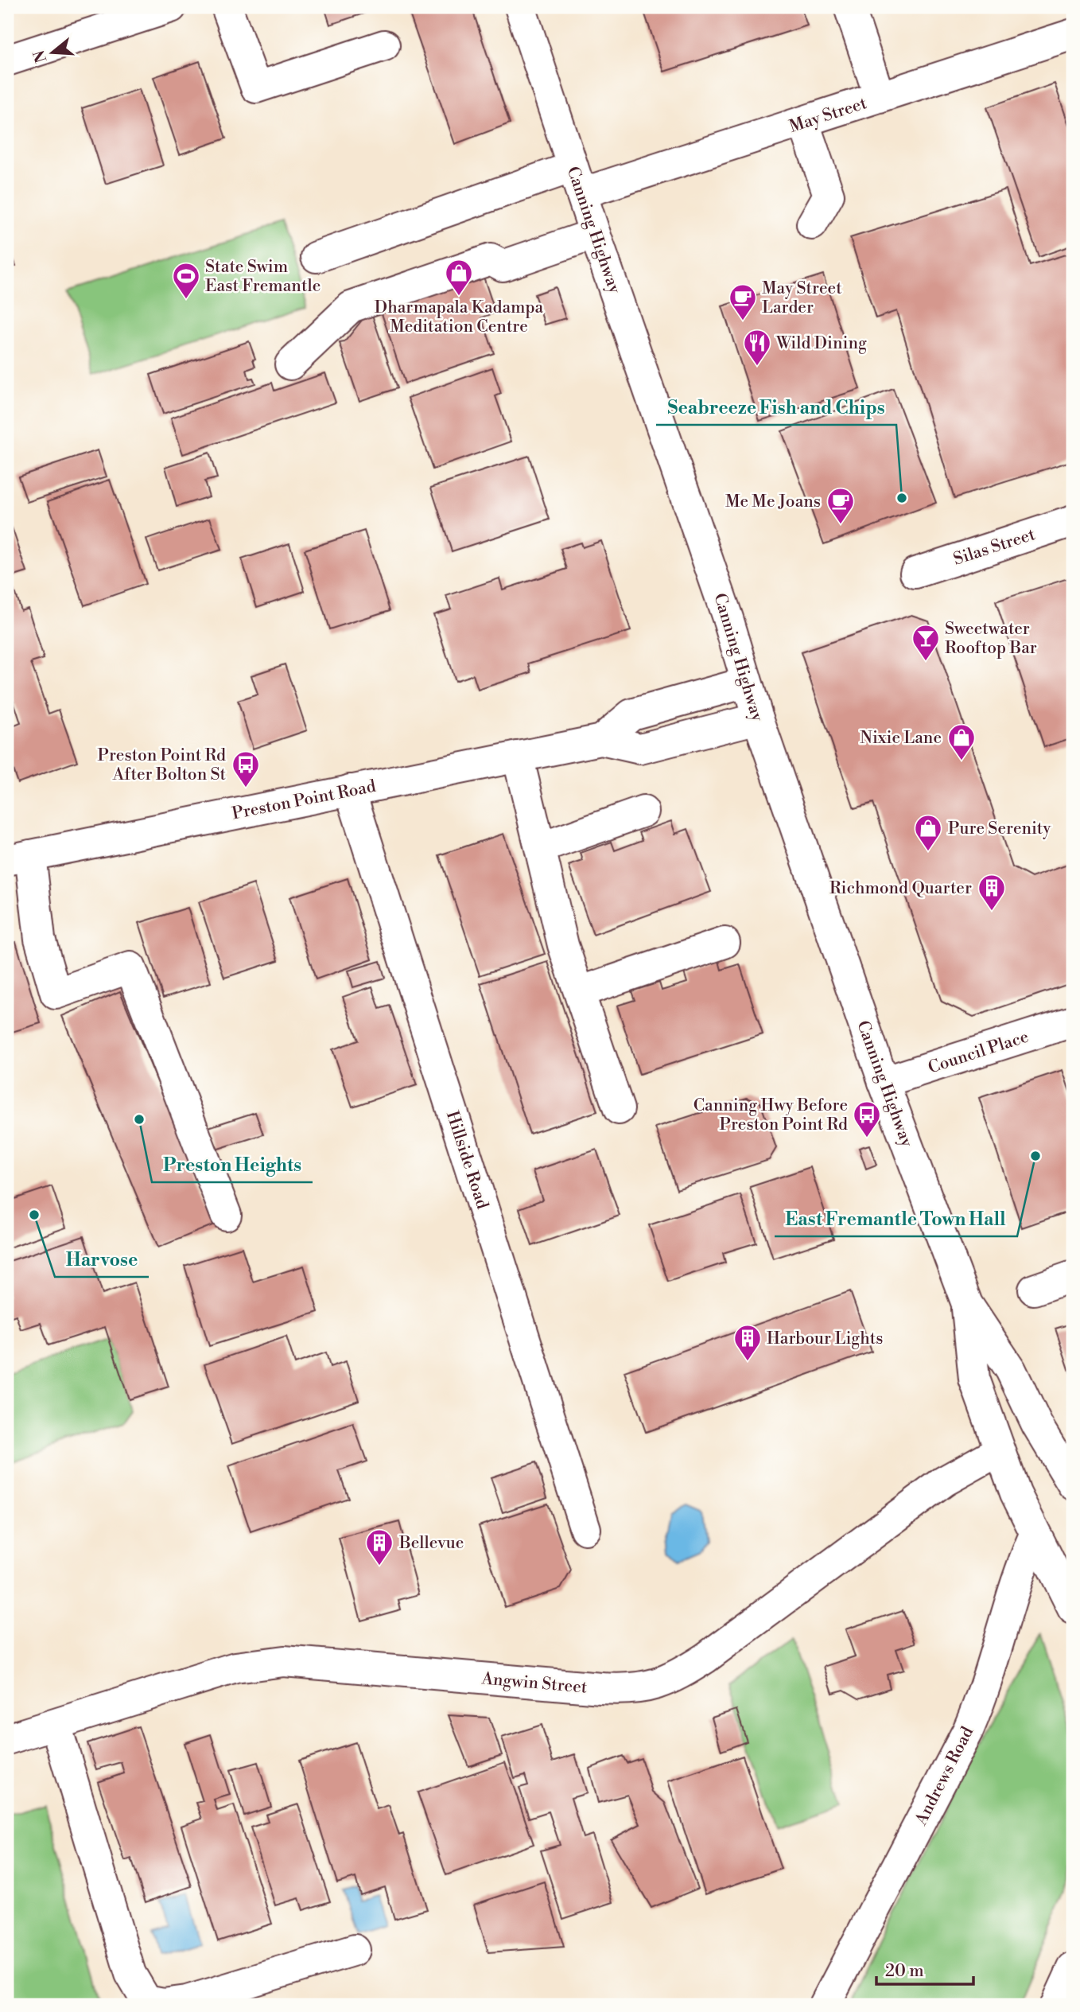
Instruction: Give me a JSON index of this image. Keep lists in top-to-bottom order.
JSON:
{
  "streets": {
    "main road": [
      "May Street",
      "Canning Highway",
      "Silas Street",
      "Preston Point Road",
      "Council Place",
      "Hillside Road",
      "Angwin Street",
      "Andrews Road"
    ]
  },
  "crossings": [
    ["May Street", "Canning Highway"],
    ["Canning Highway", "Preston Point Road"],
    ["Canning Highway", "Council Place"],
    ["Canning Highway", "Angwin Street"],
    ["Canning Highway", "Andrews Road"],
    ["Preston Point Road", "Hillside Road"]
  ],
  "places": {
    "shop": ["Dharmapala Kadampa Meditation Centre", "Nixie Lane", "Pure Serenity"],
    "sports": ["State Swim East Fremantle"],
    "cafe": ["May Street Larder", "Me Me Joans"],
    "restaurant": ["Wild Dining"],
    "other": [
      "Seabreeze Fish and Chips",
      "Preston Heights",
      "East Fremantle Town Hall",
      "Harvose"
    ],
    "bar": ["Sweetwater Rooftop Bar"],
    "bus stop": ["Preston Point Rd After Bolton St", "Canning Hwy Before Preston Point Rd"],
    "building": ["Richmond Quarter", "Harbour Lights", "Bellevue"]
  },
  "scale_bar": "20 m",
  "north": "left"
}
